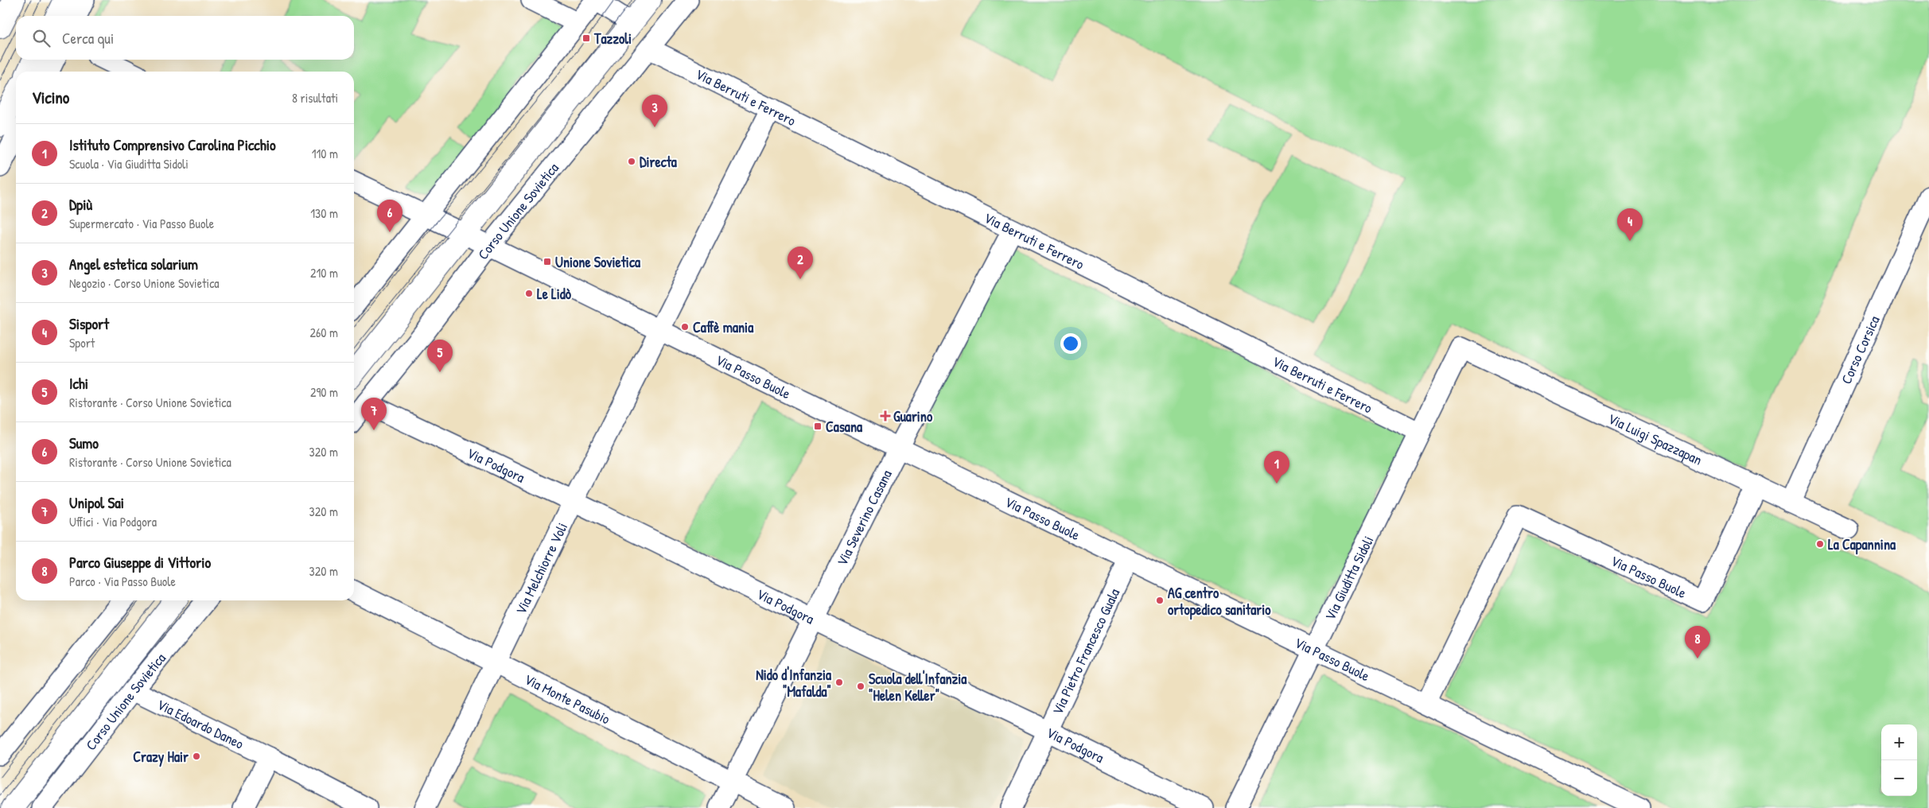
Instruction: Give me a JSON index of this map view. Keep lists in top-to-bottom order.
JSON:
{
  "streets": {
    "main road": ["Corso Unione Sovietica"],
    "street": [
      "Via Berruti e Ferrero",
      "Corso Corsica",
      "Via Passo Buole",
      "Via Luigi Spazzapan",
      "Via Podgora",
      "Via Severino Casana",
      "Via Melchiorre Voli",
      "Via Giuditta Sidoli",
      "Via Pietro Francesco Guala",
      "Via Monte Pasubio",
      "Via Edoardo Daneo"
    ]
  },
  "crossings": [
    ["Via Berruti e Ferrero", "Corso Unione Sovietica"],
    ["Via Berruti e Ferrero", "Via Severino Casana"],
    ["Via Berruti e Ferrero", "Via Giuditta Sidoli"],
    ["Corso Unione Sovietica", "Via Passo Buole"],
    ["Corso Unione Sovietica", "Via Podgora"],
    ["Corso Unione Sovietica", "Via Edoardo Daneo"],
    ["Corso Corsica", "Via Luigi Spazzapan"],
    ["Via Passo Buole", "Via Luigi Spazzapan"],
    ["Via Passo Buole", "Via Severino Casana"],
    ["Via Passo Buole", "Via Melchiorre Voli"],
    ["Via Passo Buole", "Via Giuditta Sidoli"],
    ["Via Passo Buole", "Via Pietro Francesco Guala"],
    ["Via Luigi Spazzapan", "Via Giuditta Sidoli"],
    ["Via Podgora", "Via Severino Casana"],
    ["Via Podgora", "Via Melchiorre Voli"],
    ["Via Podgora", "Via Pietro Francesco Guala"],
    ["Via Severino Casana", "Via Monte Pasubio"],
    ["Via Melchiorre Voli", "Via Monte Pasubio"]
  ],
  "places": {
    "transit": ["Tazzoli", "Unione Sovietica", "Casana"],
    "other": [
      "Directa",
      "Le Lidò",
      "Caffè mania",
      "La Capannina",
      "AG centro ortopedico sanitario",
      "Nido d'Infanzia \"Mafalda\"",
      "Scuola dell'Infanzia \"Helen Keller\"",
      "Crazy Hair"
    ],
    "health": ["Guarino"]
  },
  "page": {
    "search": "Cerca qui",
    "heading": ["Vicino", "8 risultati"],
    "pins": [
      "3",
      "6",
      "4",
      "2",
      "5",
      "7",
      "1",
      "8"
    ],
    "list": [
      {
        "mark": "1",
        "name": "Istituto Comprensivo Carolina Picchio",
        "note": "Scuola · Via Giuditta Sidoli",
        "value": "110 m"
      },
      {
        "mark": "2",
        "name": "Dpiù",
        "note": "Supermercato · Via Passo Buole",
        "value": "130 m"
      },
      {
        "mark": "3",
        "name": "Angel estetica solarium",
        "note": "Negozio · Corso Unione Sovietica",
        "value": "210 m"
      },
      {
        "mark": "4",
        "name": "Sisport",
        "note": "Sport",
        "value": "260 m"
      },
      {
        "mark": "5",
        "name": "Ichi",
        "note": "Ristorante · Corso Unione Sovietica",
        "value": "290 m"
      },
      {
        "mark": "6",
        "name": "Sumo",
        "note": "Ristorante · Corso Unione Sovietica",
        "value": "320 m"
      },
      {
        "mark": "7",
        "name": "Unipol Sai",
        "note": "Uffici · Via Podgora",
        "value": "320 m"
      },
      {
        "mark": "8",
        "name": "Parco Giuseppe di Vittorio",
        "note": "Parco · Via Passo Buole",
        "value": "320 m"
      }
    ],
    "map_buttons": ["+", "−"]
  }
}
